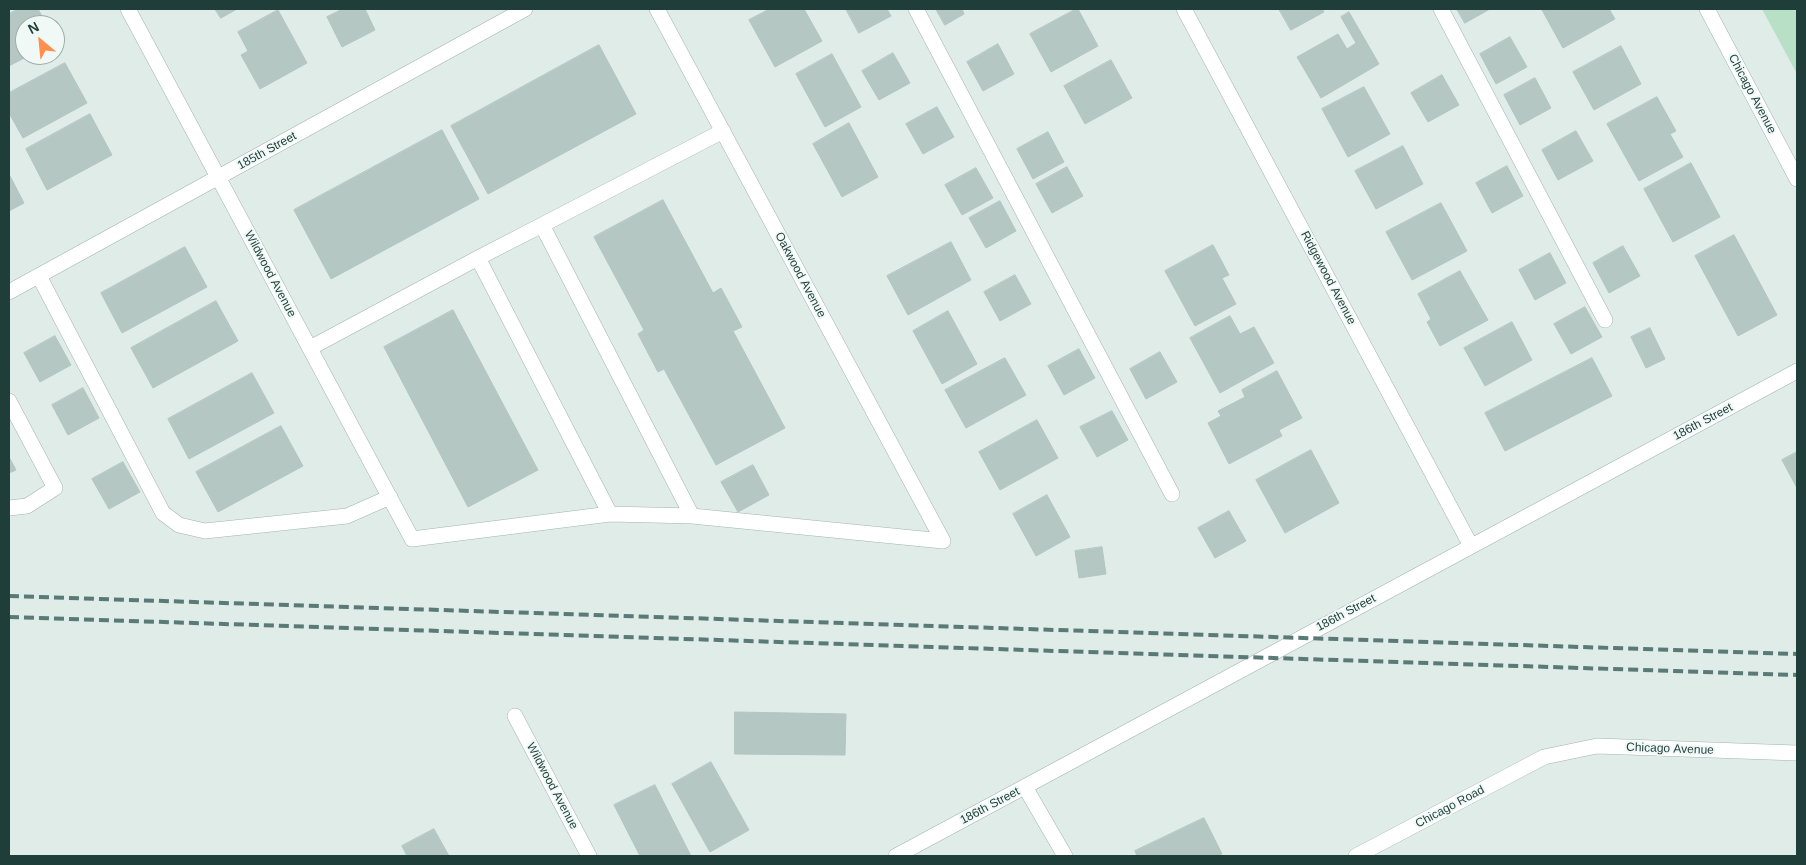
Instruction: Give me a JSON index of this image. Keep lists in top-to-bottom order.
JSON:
{
  "streets": {
    "street": [
      "Chicago Avenue",
      "185th Street",
      "Wildwood Avenue",
      "Oakwood Avenue",
      "Ridgewood Avenue",
      "186th Street",
      "Chicago Road"
    ]
  },
  "crossings": [
    ["Chicago Avenue", "Chicago Road"],
    ["185th Street", "Wildwood Avenue"],
    ["Ridgewood Avenue", "186th Street"]
  ],
  "north": "top left"
}
